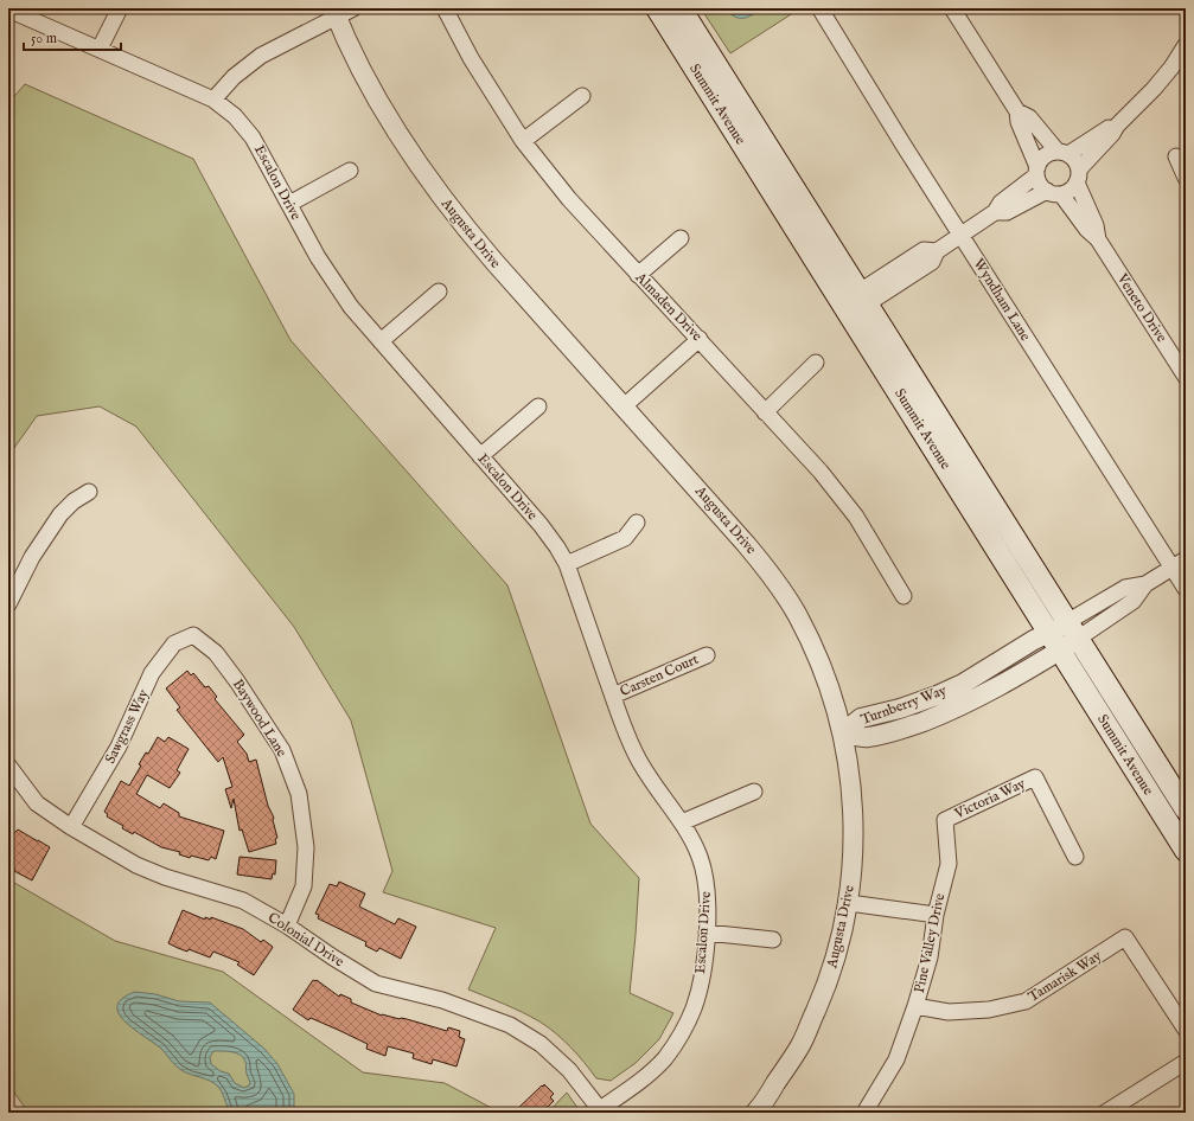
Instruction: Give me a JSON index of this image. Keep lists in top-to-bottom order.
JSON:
{
  "streets": {
    "main road": ["Summit Avenue"],
    "street": [
      "Escalon Drive",
      "Augusta Drive",
      "Wyndham Lane",
      "Almaden Drive",
      "Veneto Drive",
      "Carsten Court",
      "Turnberry Way",
      "Baywood Lane",
      "Sawgrass Way",
      "Victoria Way",
      "Colonial Drive",
      "Pine Valley Drive",
      "Tamarisk Way"
    ]
  },
  "crossings": [
    ["Summit Avenue", "Turnberry Way"],
    ["Escalon Drive", "Carsten Court"],
    ["Escalon Drive", "Colonial Drive"],
    ["Augusta Drive", "Turnberry Way"],
    ["Baywood Lane", "Sawgrass Way"],
    ["Baywood Lane", "Colonial Drive"],
    ["Sawgrass Way", "Colonial Drive"],
    ["Victoria Way", "Pine Valley Drive"],
    ["Pine Valley Drive", "Tamarisk Way"]
  ],
  "scale_bar": "50 m"
}
